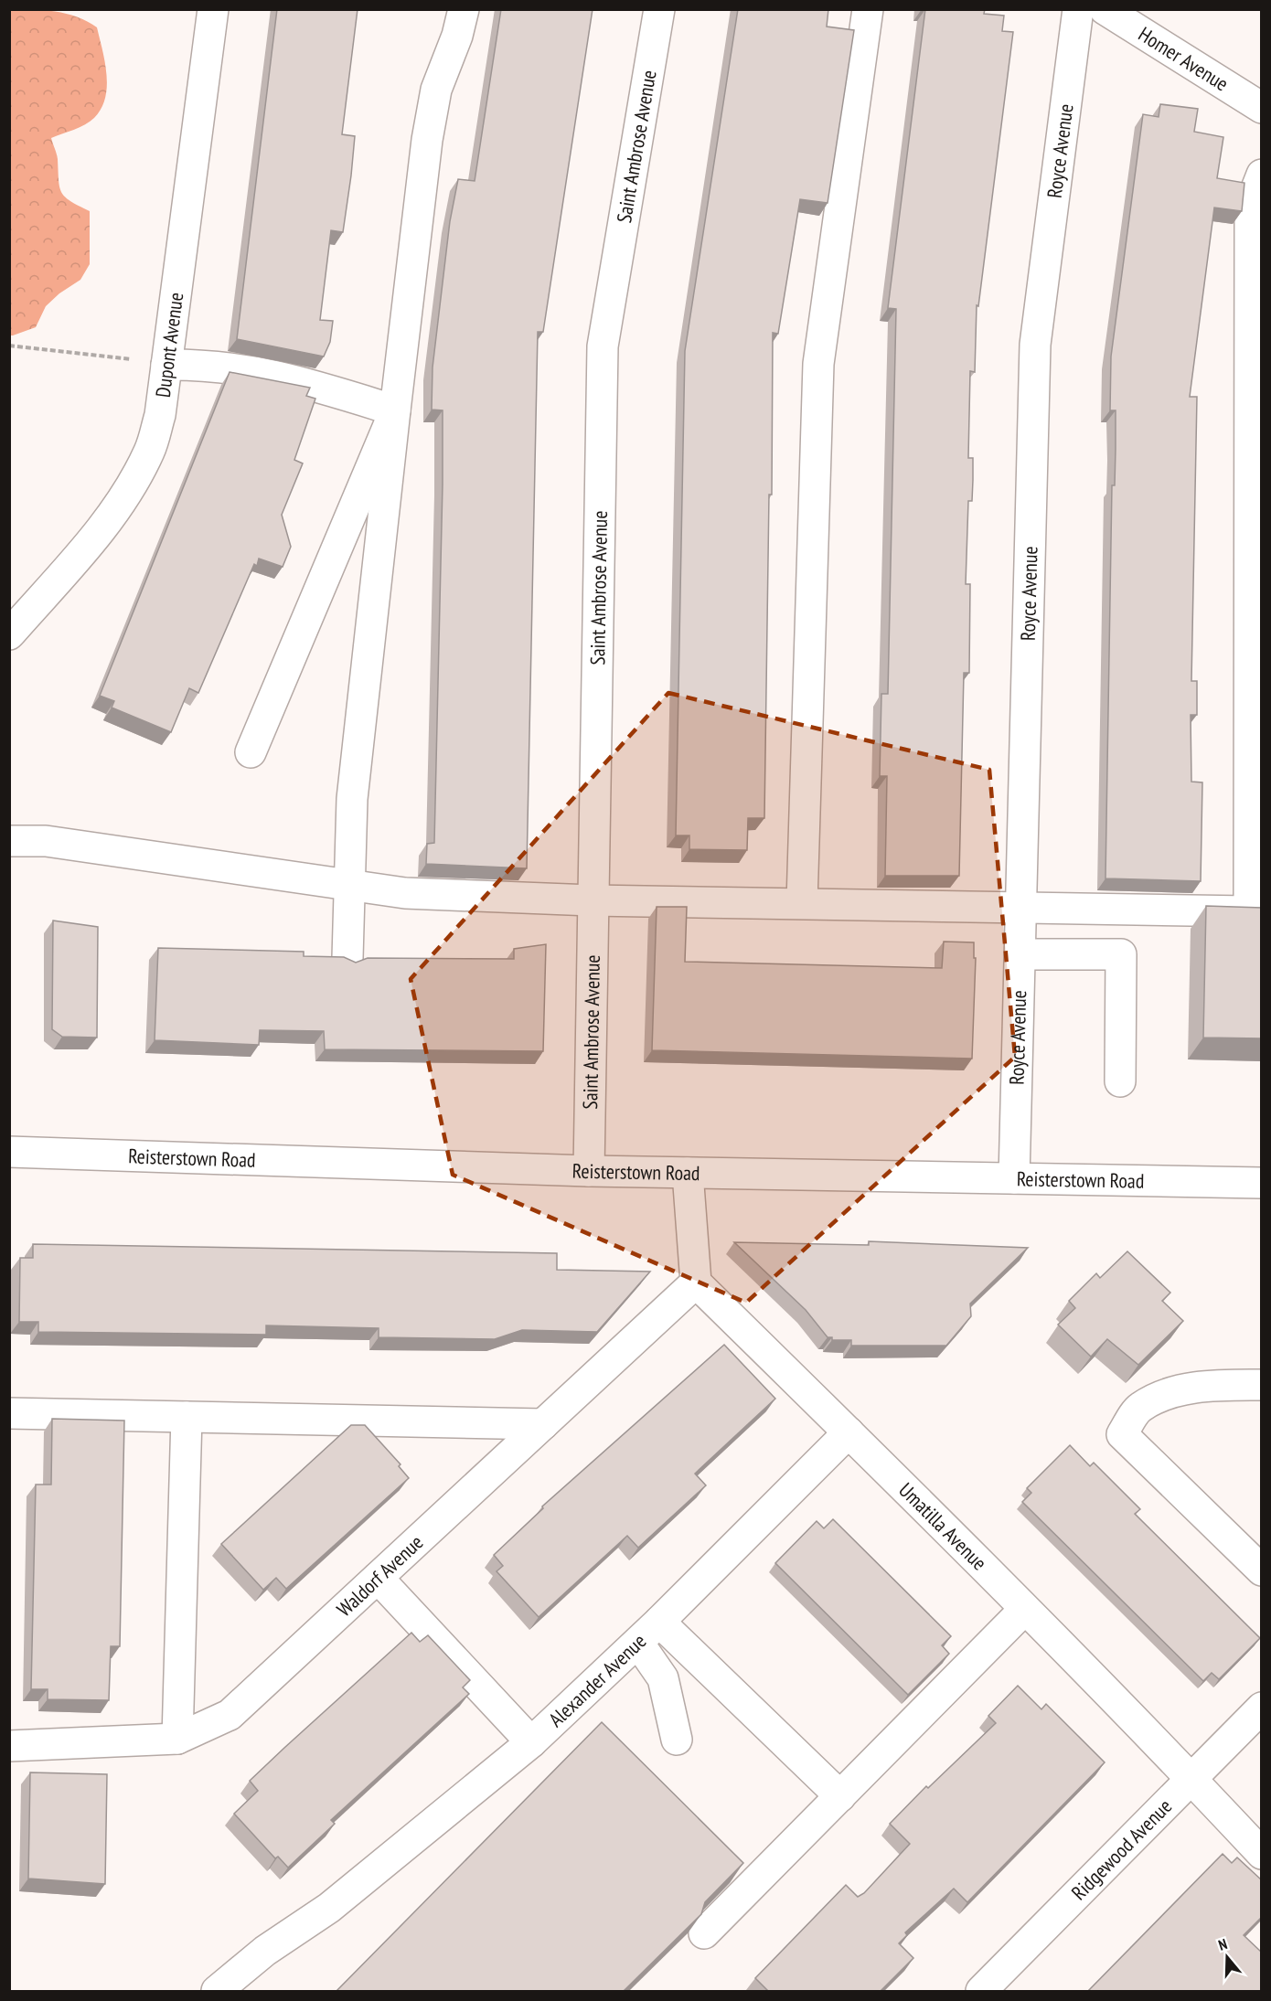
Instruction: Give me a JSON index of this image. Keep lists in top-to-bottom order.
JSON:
{
  "streets": {
    "street": [
      "Homer Avenue",
      "Saint Ambrose Avenue",
      "Royce Avenue",
      "Dupont Avenue",
      "Reisterstown Road",
      "Umatilla Avenue",
      "Waldorf Avenue",
      "Alexander Avenue",
      "Ridgewood Avenue"
    ]
  },
  "crossings": [
    ["Saint Ambrose Avenue", "Reisterstown Road"],
    ["Royce Avenue", "Reisterstown Road"],
    ["Umatilla Avenue", "Waldorf Avenue"],
    ["Umatilla Avenue", "Alexander Avenue"],
    ["Umatilla Avenue", "Ridgewood Avenue"]
  ],
  "north": "top"
}
